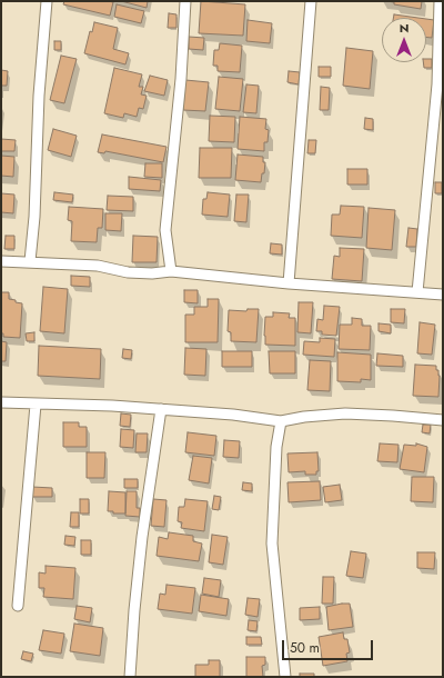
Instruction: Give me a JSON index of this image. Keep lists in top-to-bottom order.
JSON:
{
  "scale_bar": "50 m",
  "north": "top"
}
